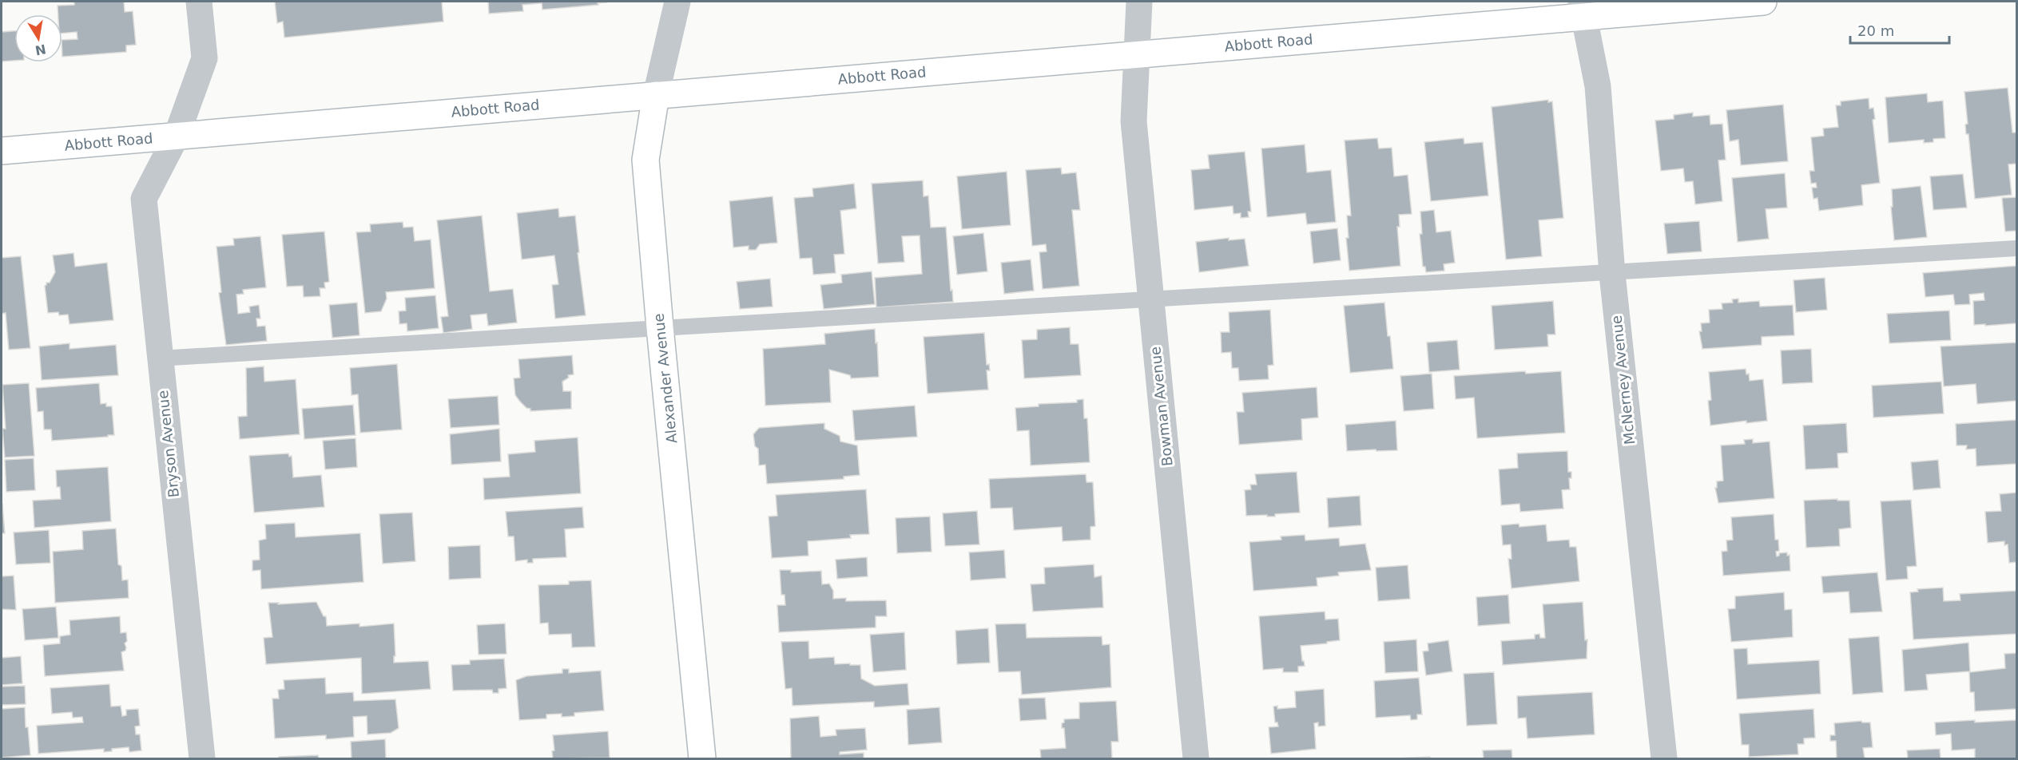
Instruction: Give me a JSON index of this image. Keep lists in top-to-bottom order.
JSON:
{
  "streets": {
    "street": [
      "Abbott Road",
      "Alexander Avenue",
      "McNerney Avenue",
      "Bowman Avenue",
      "Bryson Avenue"
    ]
  },
  "crossings": [
    ["Abbott Road", "Alexander Avenue"],
    ["Abbott Road", "McNerney Avenue"],
    ["Abbott Road", "Bowman Avenue"],
    ["Abbott Road", "Bryson Avenue"]
  ],
  "scale_bar": "20 m",
  "north": "bottom"
}
